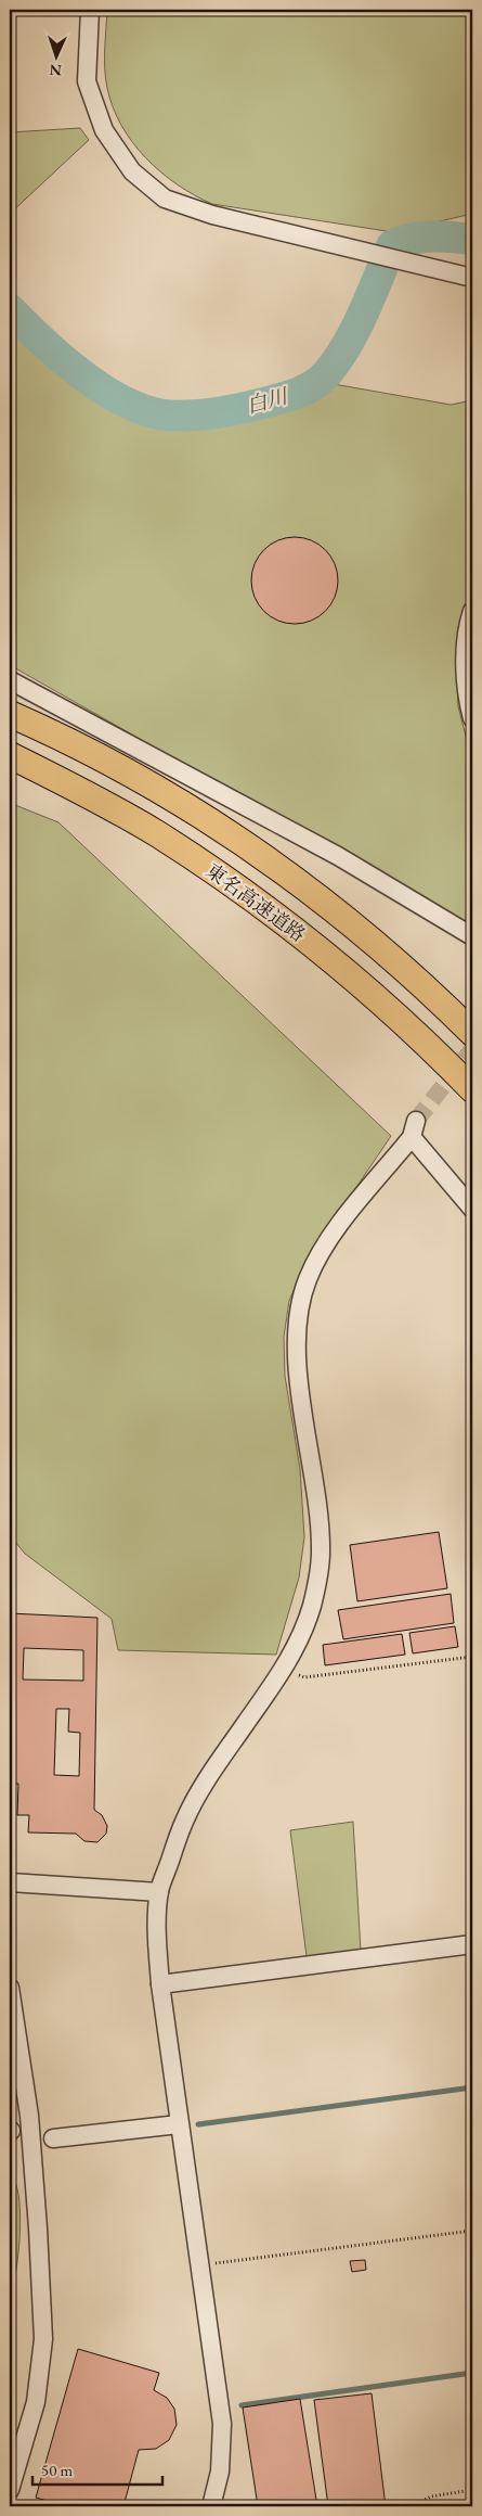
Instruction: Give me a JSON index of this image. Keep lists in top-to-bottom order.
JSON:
{
  "streets": {
    "highway": ["東名高速道路"]
  },
  "water": ["白川"],
  "scale_bar": "50 m",
  "north": "bottom"
}
